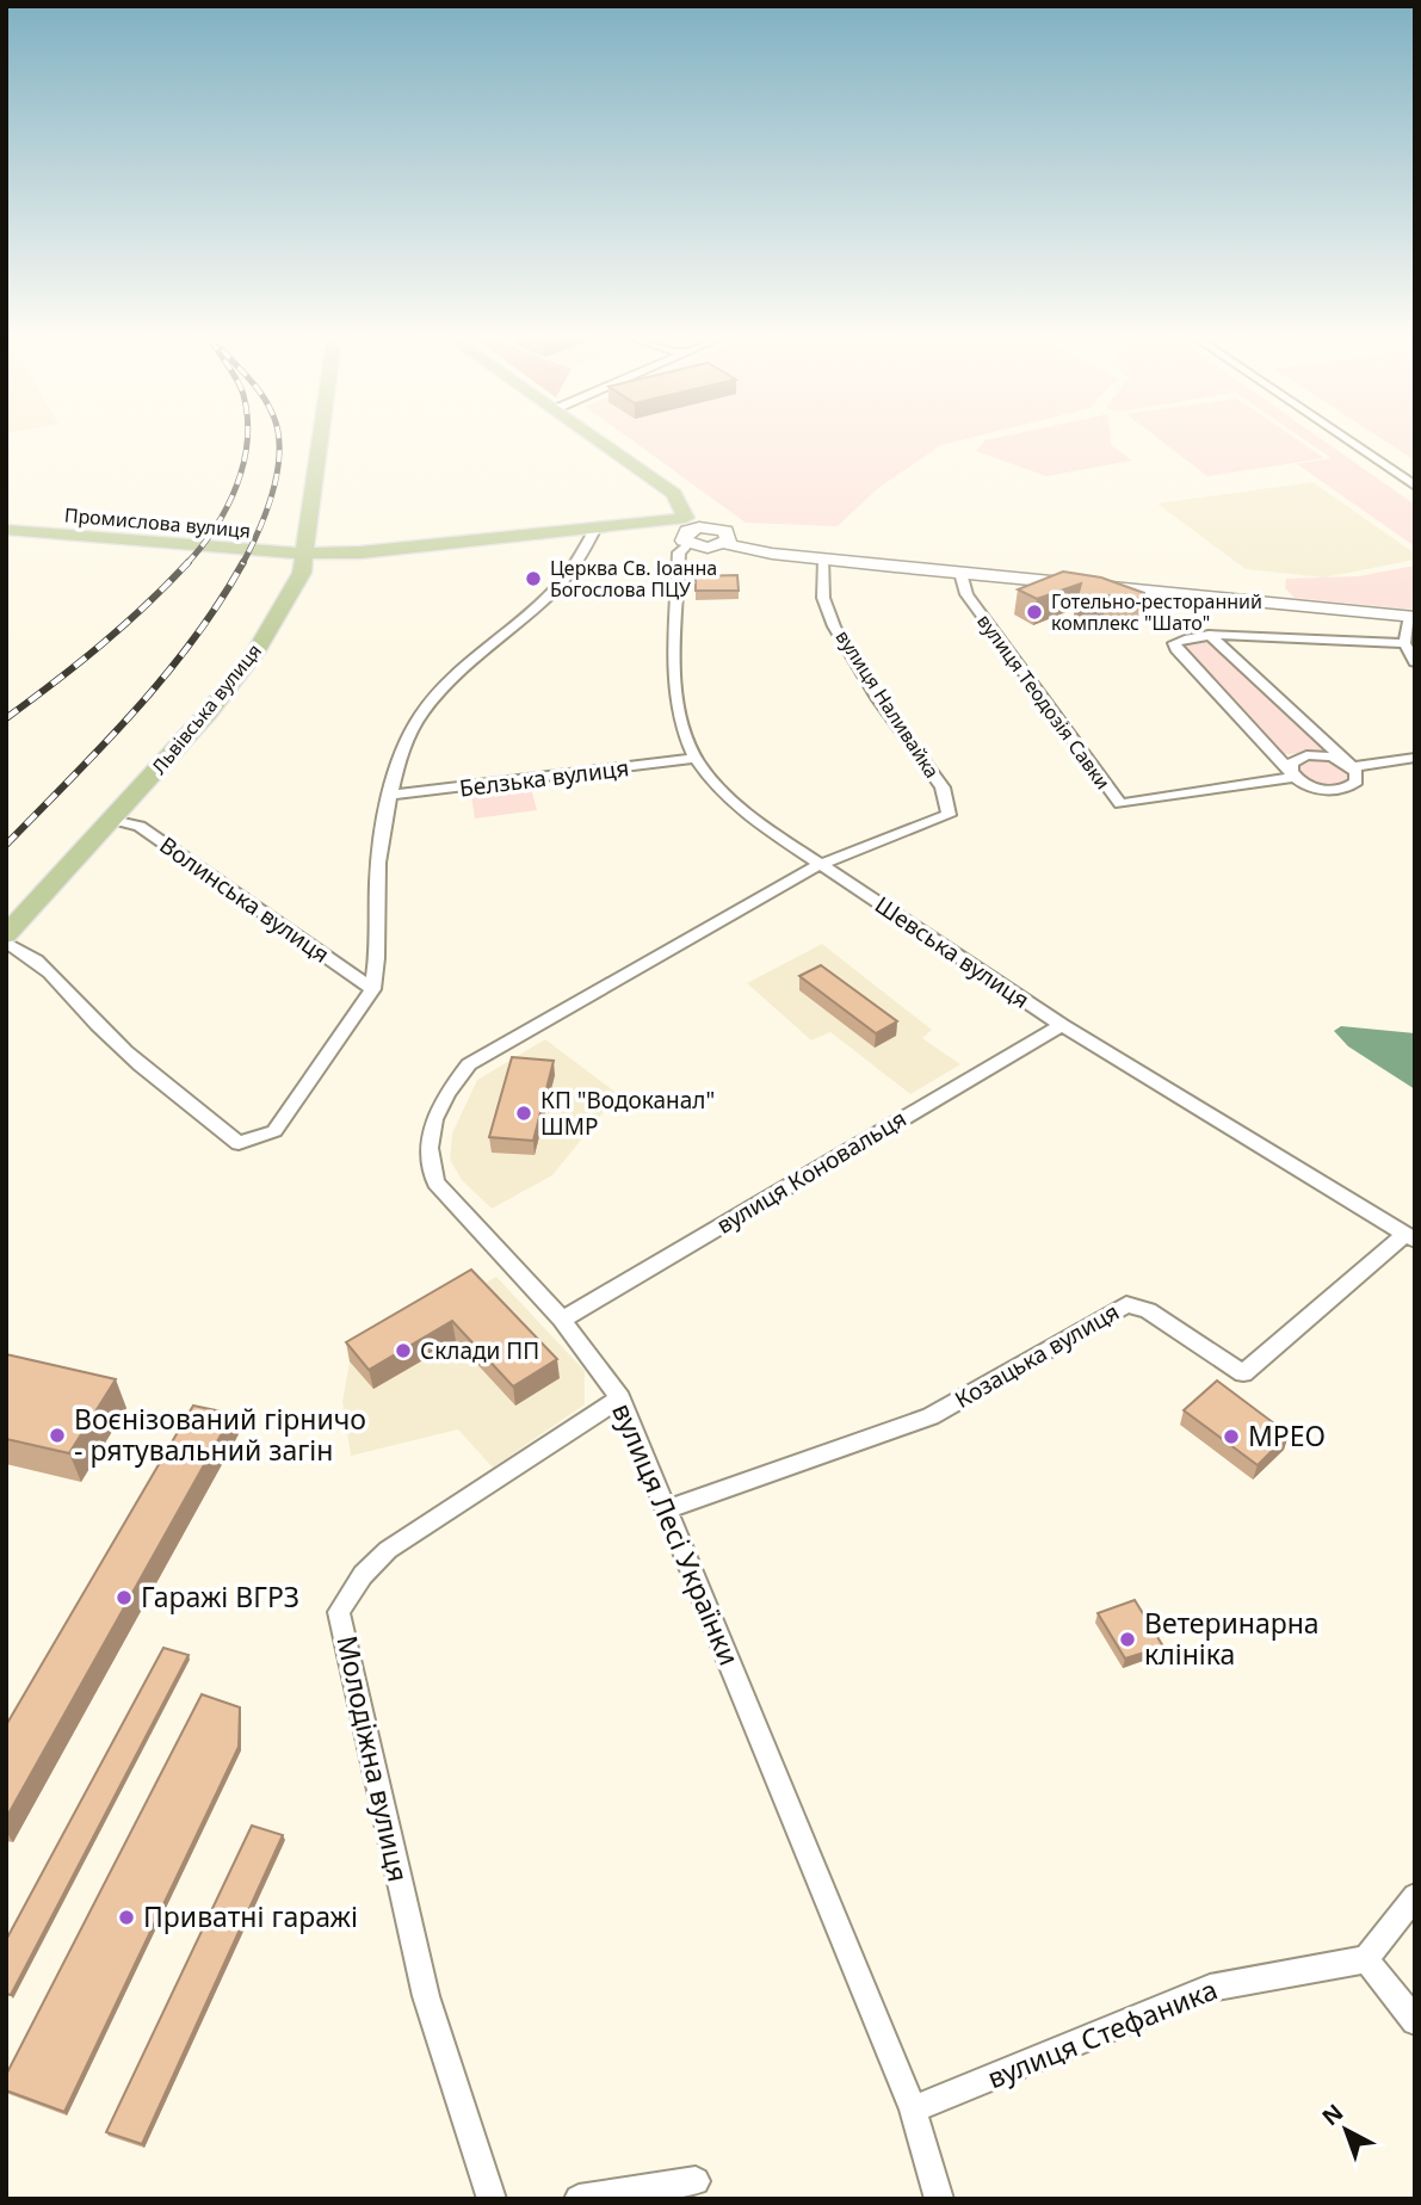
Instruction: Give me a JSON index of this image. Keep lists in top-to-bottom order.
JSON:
{
  "streets": {
    "main road": ["Промислова вулиця", "Львівська вулиця"],
    "street": [
      "вулиця Теодозія Савки",
      "вулиця Наливайка",
      "Белзька вулиця",
      "Волинська вулиця",
      "Шевська вулиця",
      "вулиця Коновальця",
      "Козацька вулиця",
      "вулиця Лесі Українки",
      "Молодіжна вулиця",
      "вулиця Стефаника"
    ]
  },
  "crossings": [
    ["Промислова вулиця", "Львівська вулиця"],
    ["вулиця Наливайка", "Шевська вулиця"],
    ["вулиця Наливайка", "вулиця Лесі Українки"],
    ["Львівська вулиця", "Волинська вулиця"],
    ["Белзька вулиця", "Шевська вулиця"],
    ["Шевська вулиця", "вулиця Коновальця"],
    ["Шевська вулиця", "Козацька вулиця"],
    ["Шевська вулиця", "вулиця Лесі Українки"],
    ["вулиця Коновальця", "вулиця Лесі Українки"],
    ["Козацька вулиця", "вулиця Лесі Українки"],
    ["вулиця Лесі Українки", "Молодіжна вулиця"],
    ["вулиця Лесі Українки", "вулиця Стефаника"]
  ],
  "places": [
    "Церква Св. Іоанна Богослова ПЦУ",
    "Готельно-ресторанний комплекс \"Шато\"",
    "КП \"Водоканал\" ШМР",
    "Склади ПП",
    "Воєнізований гірничо - рятувальний загін",
    "МРЕО",
    "Гаражі ВГРЗ",
    "Ветеринарна клініка",
    "Приватні гаражі"
  ],
  "north": "top left"
}
